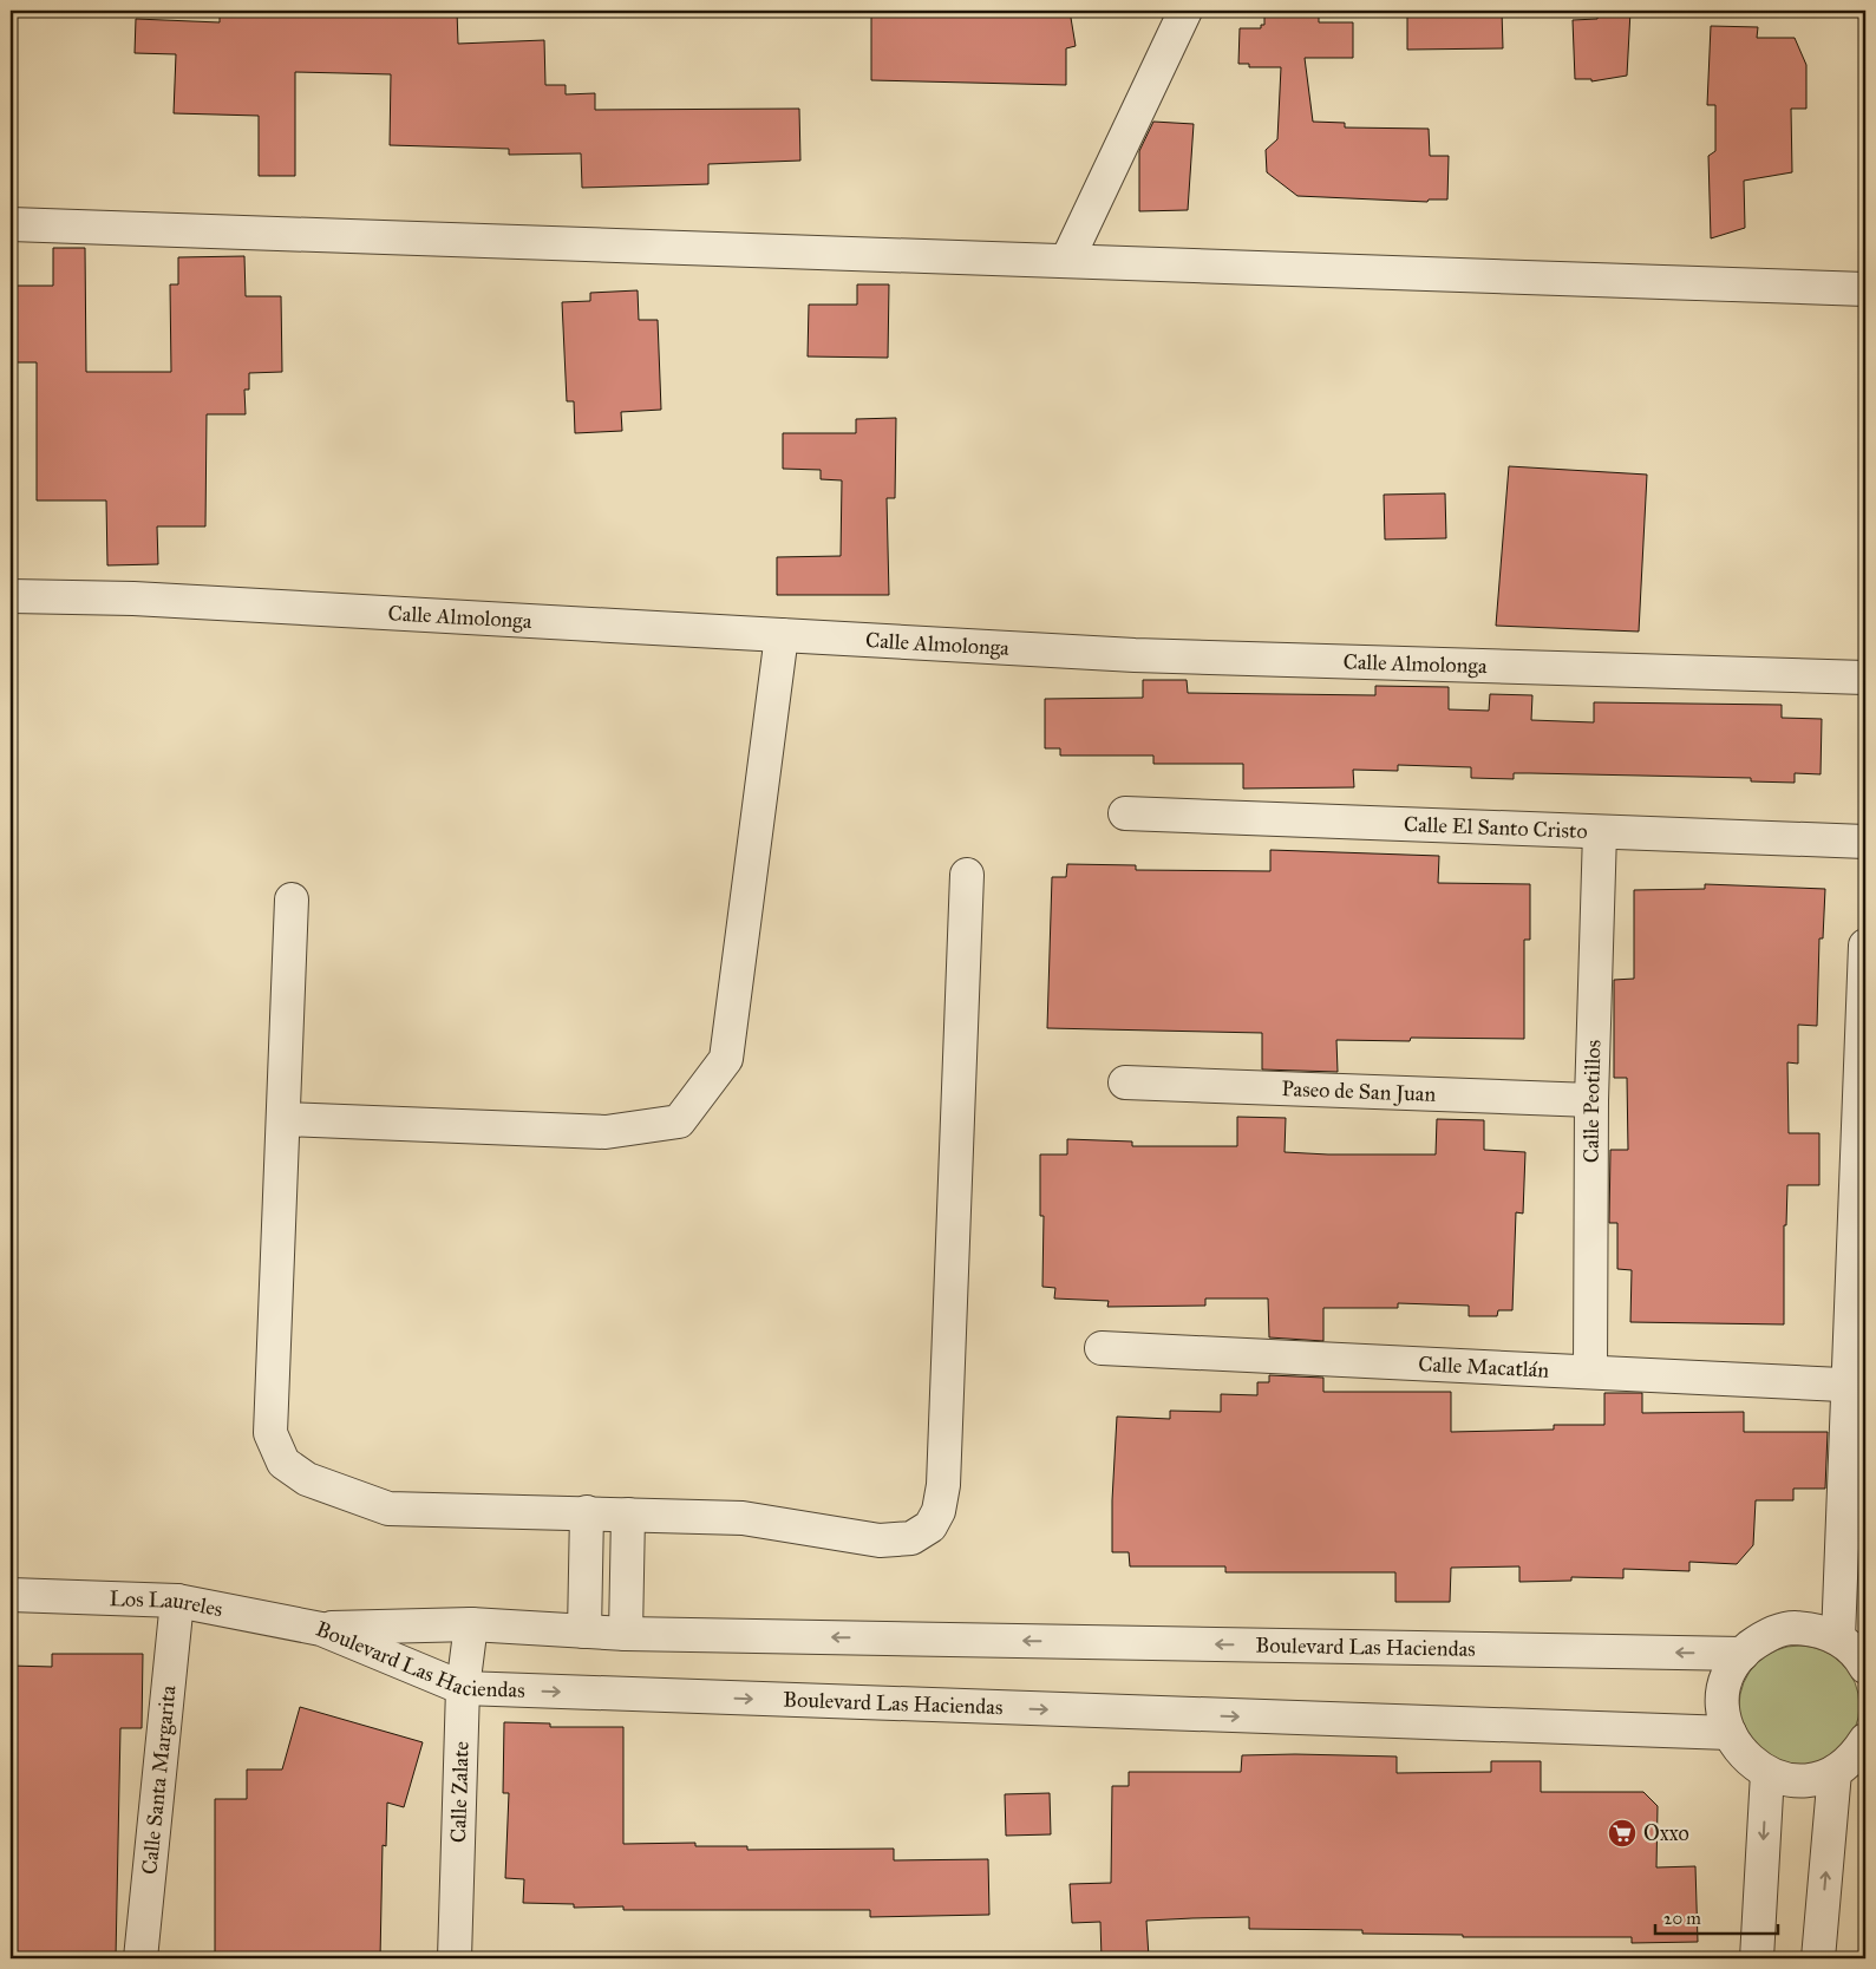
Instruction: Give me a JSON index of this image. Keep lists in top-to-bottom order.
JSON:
{
  "streets": {
    "street": [
      "Calle Almolonga",
      "Calle El Santo Cristo",
      "Paseo de San Juan",
      "Calle Peotillos",
      "Calle Macatlán",
      "Los Laureles",
      "Boulevard Las Haciendas",
      "Calle Santa Margarita",
      "Calle Zalate"
    ]
  },
  "crossings": [
    ["Calle El Santo Cristo", "Calle Peotillos"],
    ["Paseo de San Juan", "Calle Peotillos"],
    ["Calle Peotillos", "Calle Macatlán"],
    ["Los Laureles", "Boulevard Las Haciendas"],
    ["Los Laureles", "Calle Santa Margarita"],
    ["Boulevard Las Haciendas", "Calle Zalate"]
  ],
  "places": {
    "supermarket": ["Oxxo"]
  },
  "scale_bar": "20 m"
}
